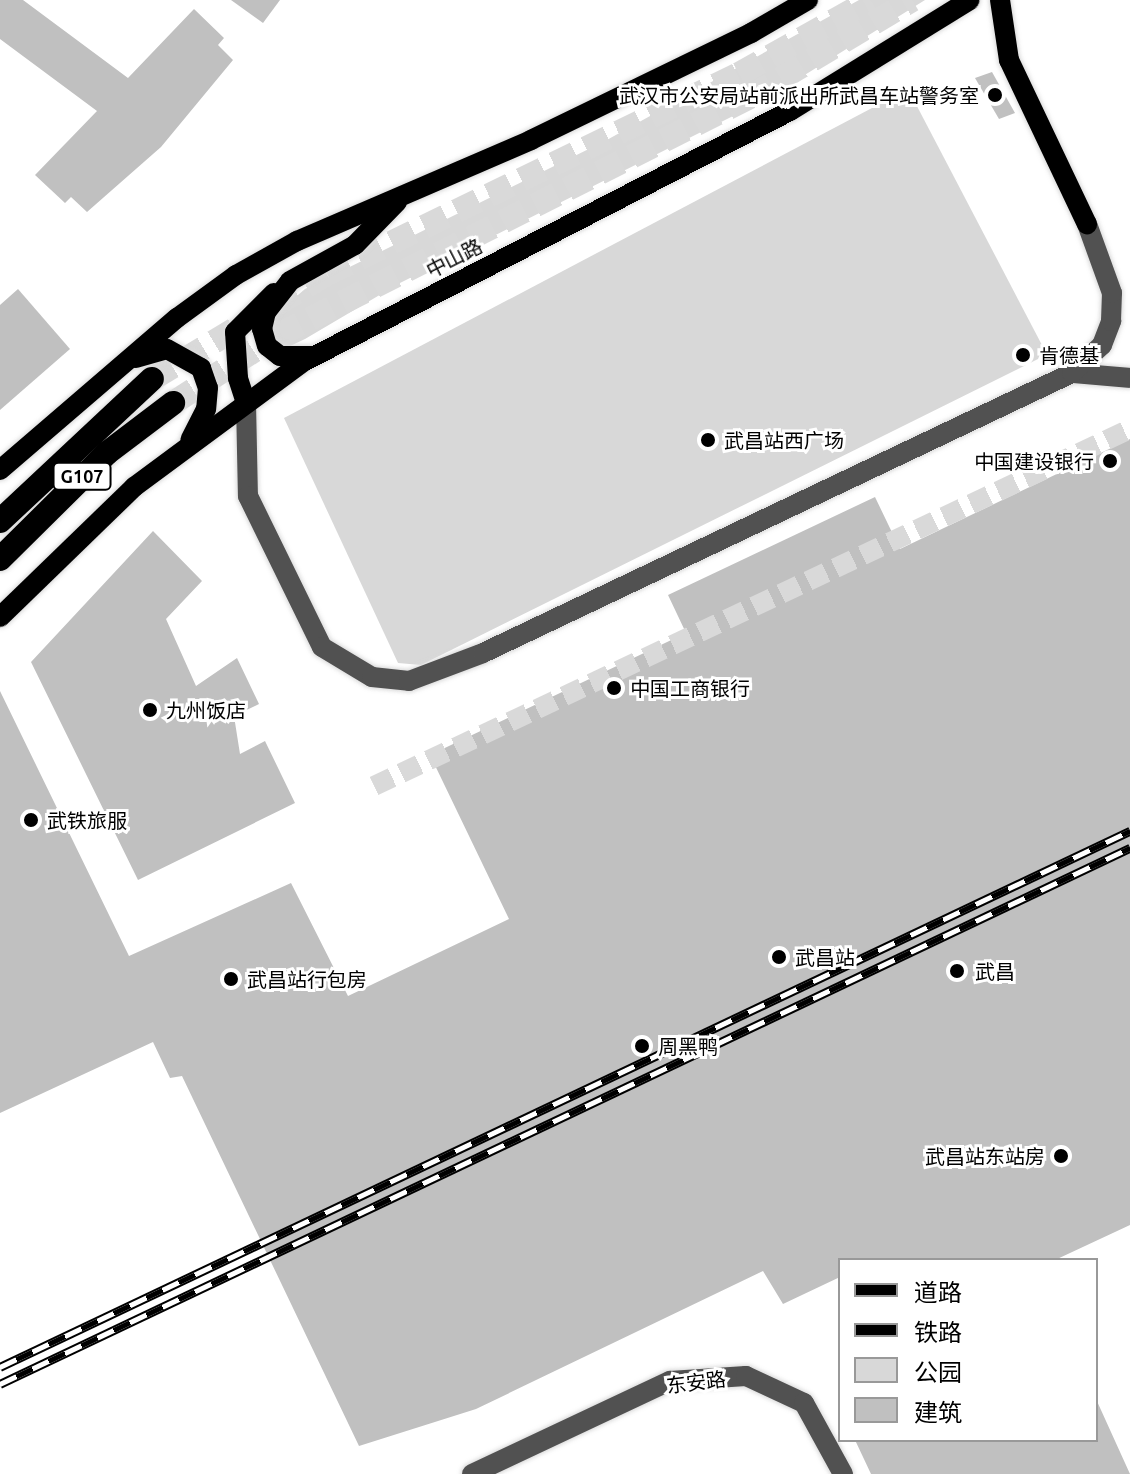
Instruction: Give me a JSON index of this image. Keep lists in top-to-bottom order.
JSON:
{
  "streets": {
    "highway": ["G107"],
    "main road": ["中山路"],
    "street": ["东安路"]
  },
  "places": [
    "武汉市公安局站前派出所武昌车站警务室",
    "肯德基",
    "武昌站西广场",
    "中国建设银行",
    "中国工商银行",
    "九州饭店",
    "武铁旅服",
    "武昌站",
    "武昌",
    "武昌站行包房",
    "周黑鸭",
    "武昌站东站房"
  ],
  "legend": [
    "道路",
    "铁路",
    "公园",
    "建筑"
  ]
}
